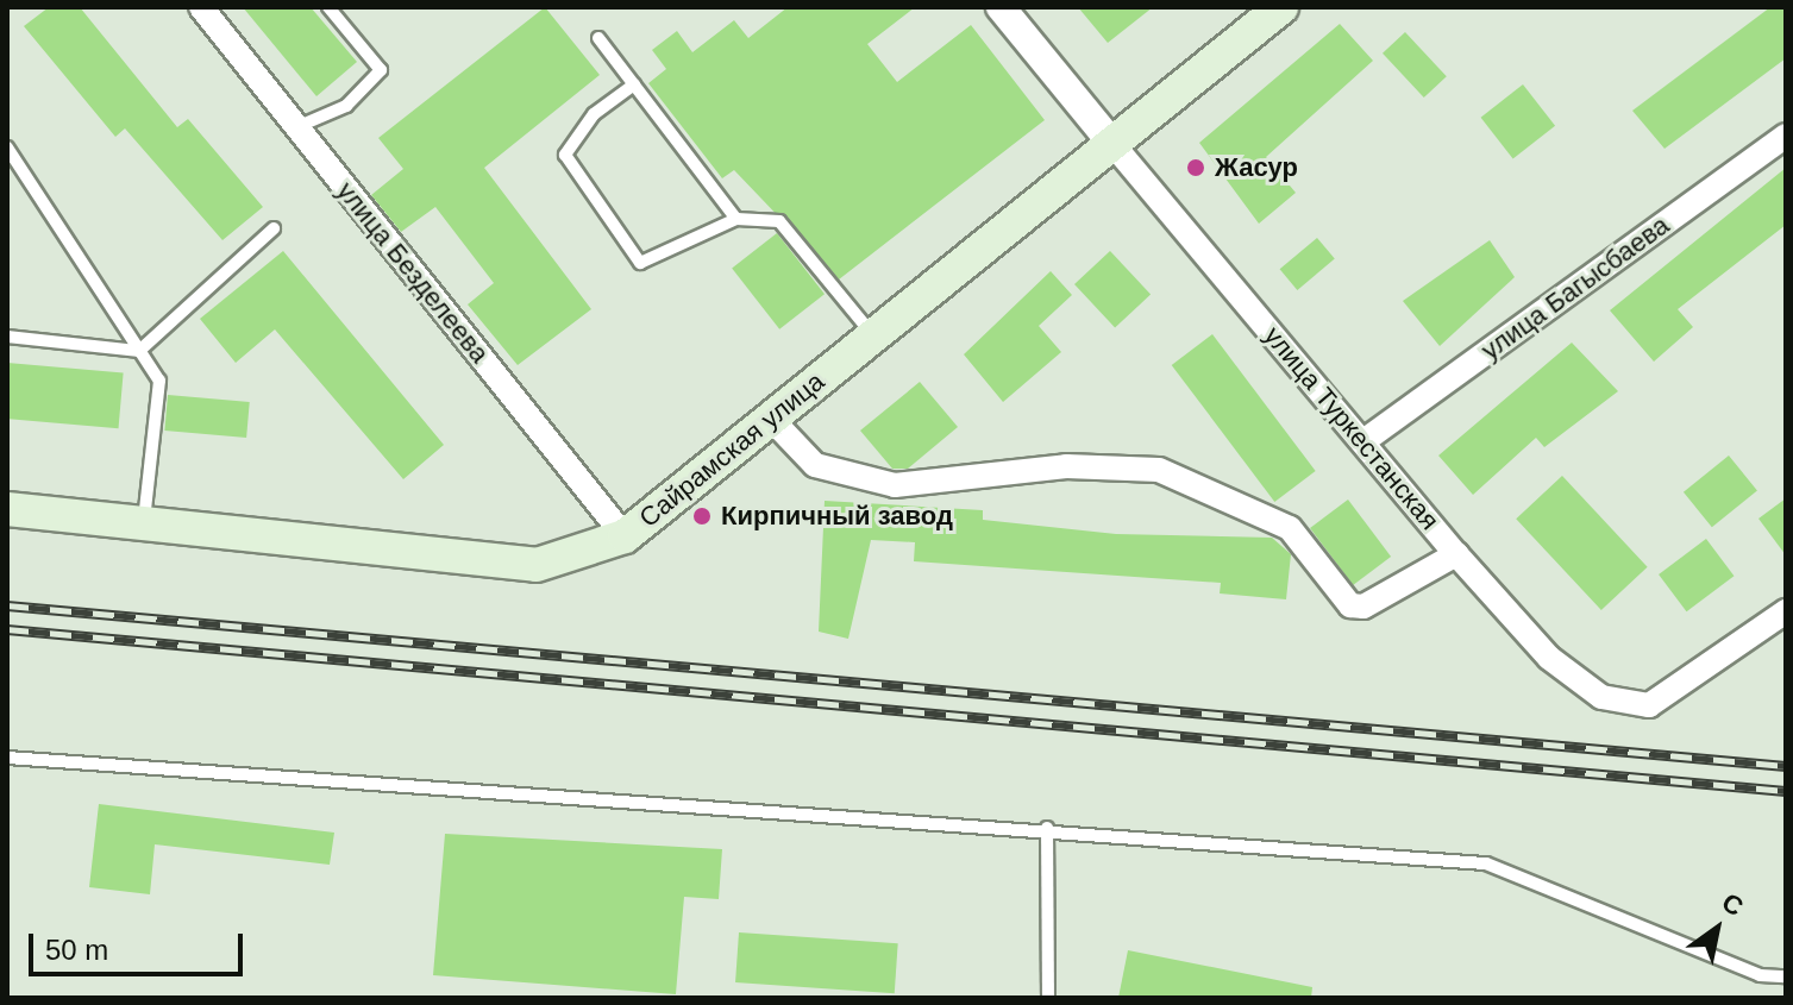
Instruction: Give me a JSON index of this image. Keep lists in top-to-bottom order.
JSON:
{
  "streets": {
    "main road": ["Сайрамская улица"],
    "street": ["улица Безделеева", "улица Багысбаева", "улица Туркестанская"]
  },
  "crossings": [
    ["улица Безделеева", "Сайрамская улица"],
    ["улица Багысбаева", "улица Туркестанская"],
    ["улица Туркестанская", "Сайрамская улица"]
  ],
  "places": ["Жасур", "Кирпичный завод"],
  "scale_bar": "50 m",
  "north": "top right"
}
